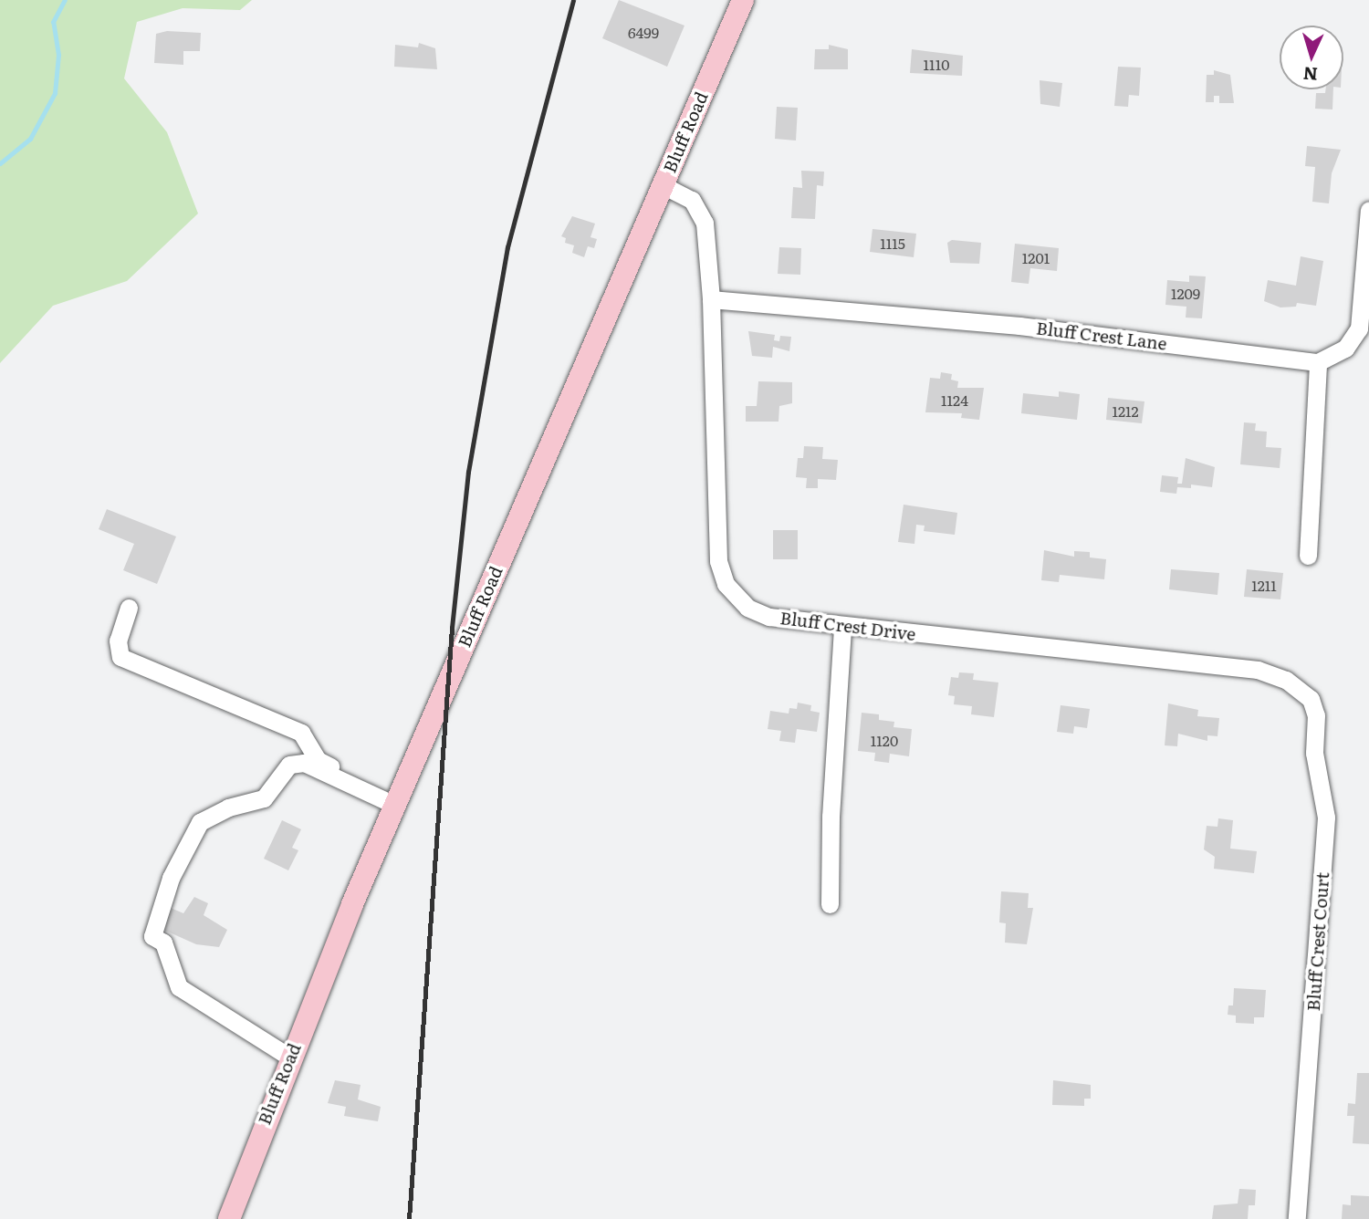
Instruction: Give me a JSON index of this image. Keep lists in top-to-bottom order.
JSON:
{
  "streets": {
    "main road": ["Bluff Road"],
    "street": ["Bluff Crest Lane", "Bluff Crest Drive", "Bluff Crest Court"]
  },
  "crossings": [
    ["Bluff Road", "Bluff Crest Drive"],
    ["Bluff Crest Lane", "Bluff Crest Drive"],
    ["Bluff Crest Drive", "Bluff Crest Court"]
  ],
  "house_numbers": [
    "6499",
    "1110",
    "1115",
    "1201",
    "1209",
    "1124",
    "1212",
    "1211",
    "1120"
  ],
  "north": "bottom"
}
